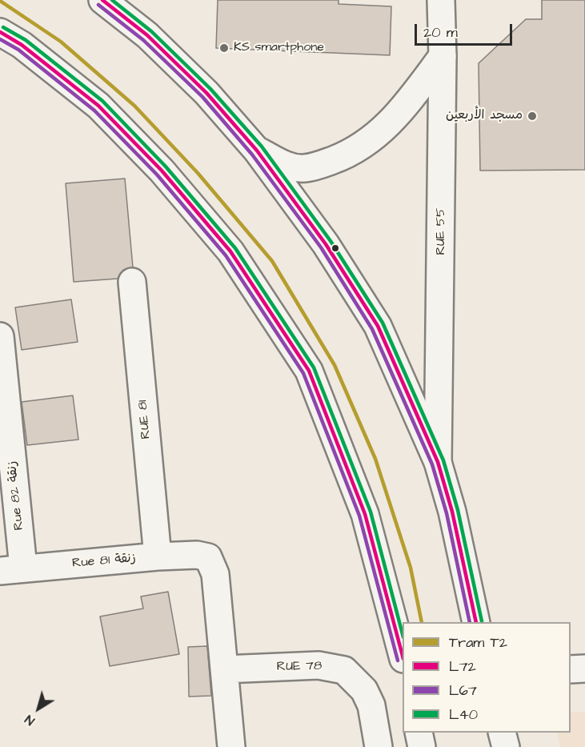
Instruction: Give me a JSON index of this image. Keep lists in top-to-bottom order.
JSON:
{
  "streets": {
    "main road": [
      "RUE 55",
      "RUE 81",
      "Rue 82 زنقة",
      "Rue 81 زنقة",
      "RUE 78"
    ]
  },
  "crossings": [
    ["RUE 81", "Rue 81 زنقة"],
    ["Rue 82 زنقة", "Rue 81 زنقة"],
    ["Rue 81 زنقة", "RUE 78"]
  ],
  "places": ["KS smartphone", "مسجد الأربعين"],
  "lines": [
    "transit line L72",
    "transit line L40",
    "tram line T2",
    "transit line L67"
  ],
  "legend": [
    "Tram T2",
    "L72",
    "L67",
    "L40"
  ],
  "scale_bar": "20 m",
  "north": "bottom left"
}
